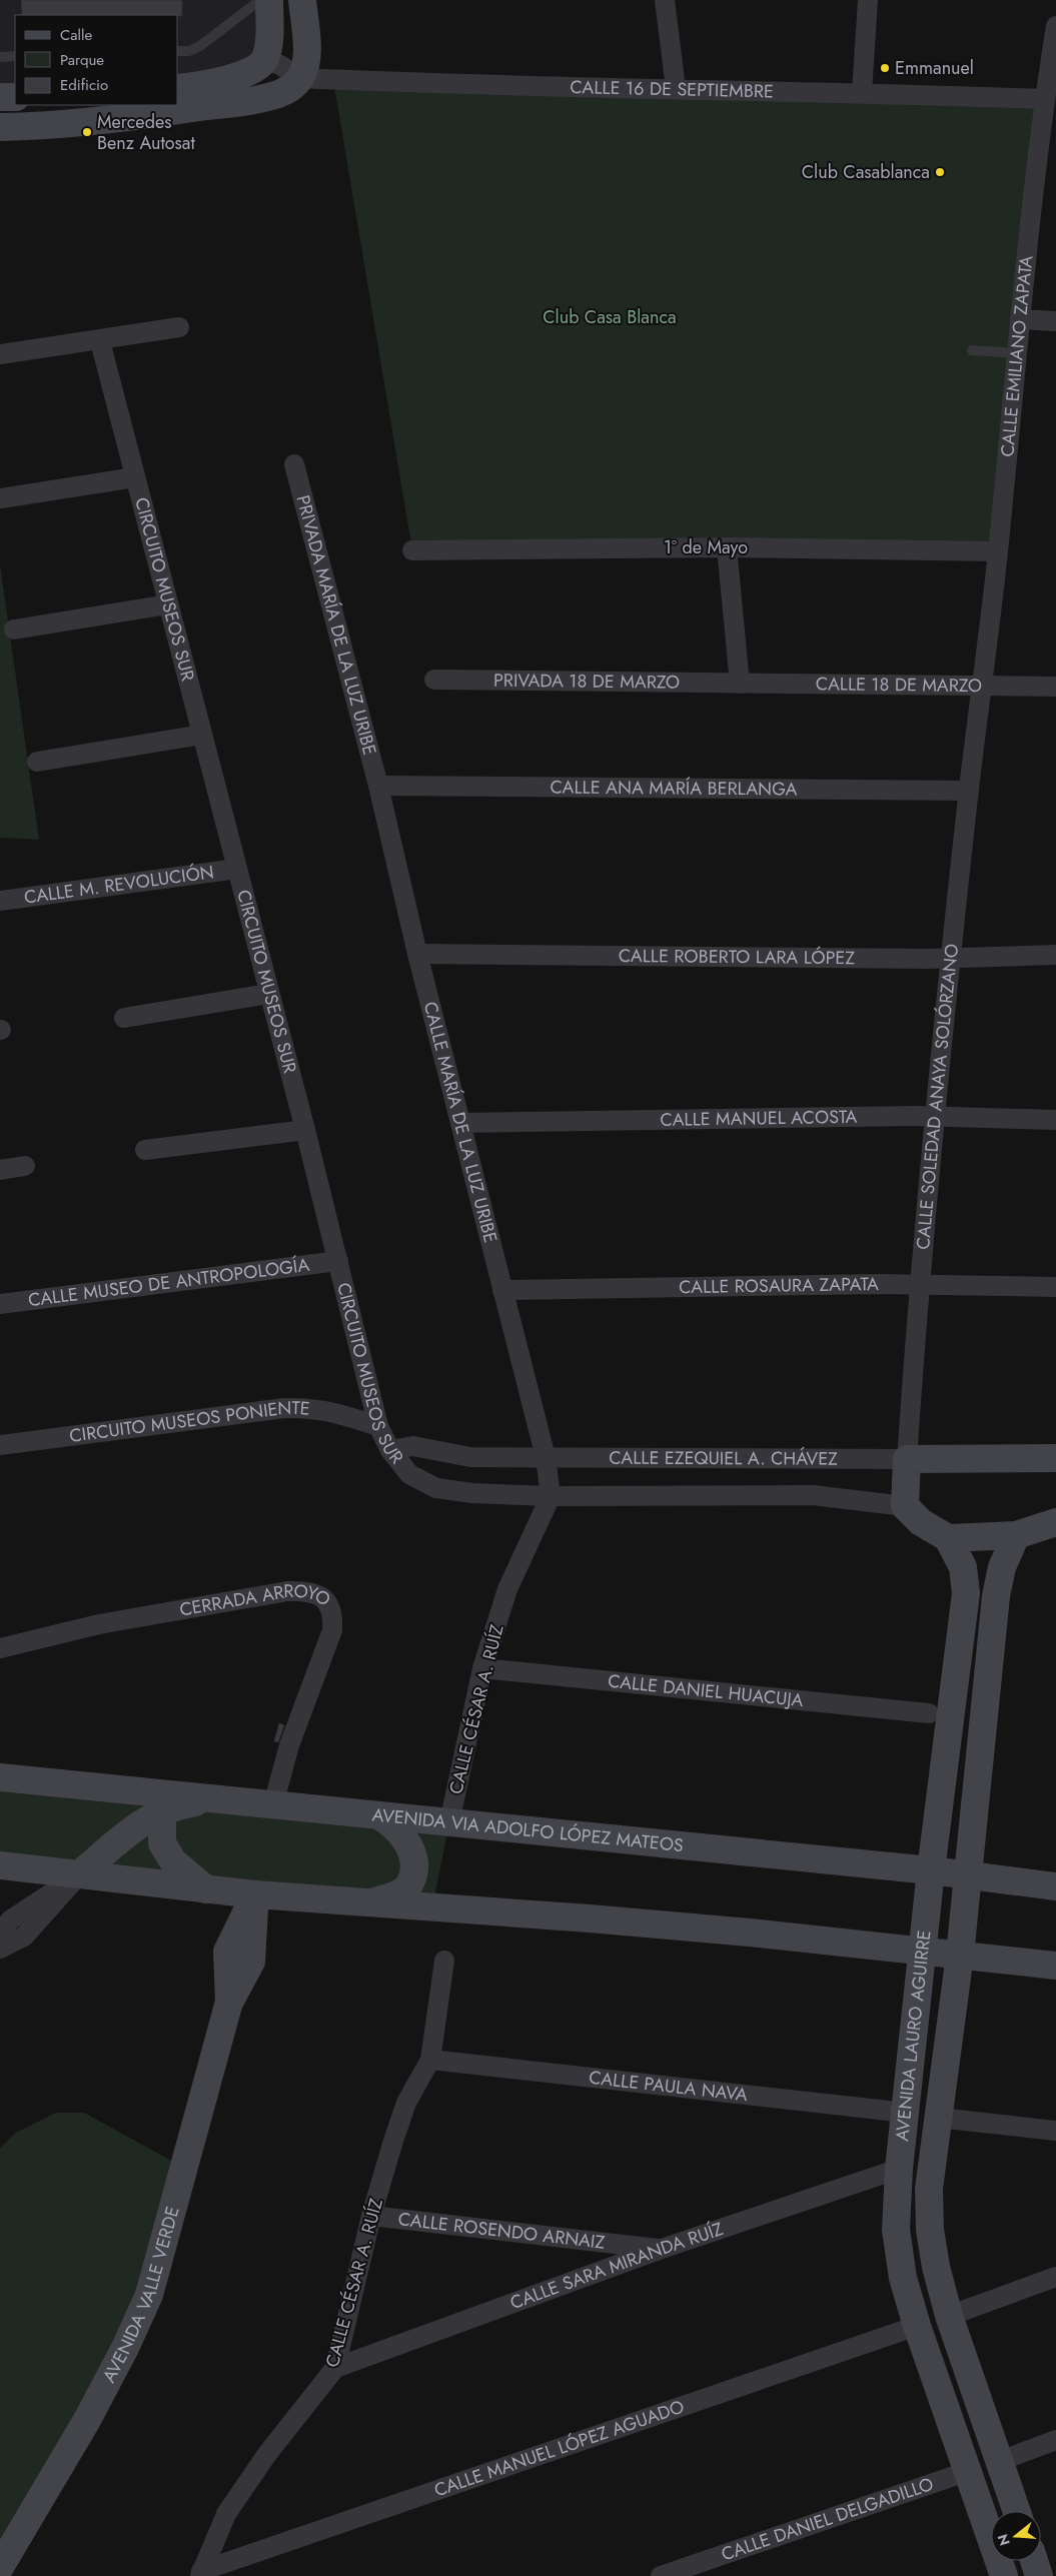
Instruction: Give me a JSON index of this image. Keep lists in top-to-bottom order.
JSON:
{
  "streets": {
    "street": [
      "CALLE 16 DE SEPTIEMBRE",
      "CALLE EMILIANO ZAPATA",
      "1º de Mayo",
      "CIRCUITO MUSEOS SUR",
      "PRIVADA MARÍA DE LA LUZ URIBE",
      "PRIVADA 18 DE MARZO",
      "CALLE 18 DE MARZO",
      "CALLE ANA MARÍA BERLANGA",
      "CALLE M. REVOLUCIÓN",
      "CALLE ROBERTO LARA LÓPEZ",
      "CALLE SOLEDAD ANAYA SOLÓRZANO",
      "CALLE MANUEL ACOSTA",
      "CALLE MARÍA DE LA LUZ URIBE",
      "CALLE MUSEO DE ANTROPOLOGÍA",
      "CALLE ROSAURA ZAPATA",
      "CIRCUITO MUSEOS PONIENTE",
      "CALLE EZEQUIEL A. CHÁVEZ",
      "CERRADA ARROYO",
      "CALLE DANIEL HUACUJA",
      "CALLE CÉSAR A. RUÍZ",
      "AVENIDA VIA ADOLFO LÓPEZ MATEOS",
      "AVENIDA LAURO AGUIRRE",
      "CALLE PAULA NAVA",
      "CALLE ROSENDO ARNAIZ",
      "CALLE SARA MIRANDA RUÍZ",
      "AVENIDA VALLE VERDE",
      "CALLE MANUEL LÓPEZ AGUADO",
      "CALLE DANIEL DELGADILLO"
    ]
  },
  "crossings": [
    ["CALLE 16 DE SEPTIEMBRE", "CALLE EMILIANO ZAPATA"],
    ["CALLE EMILIANO ZAPATA", "1º de Mayo"],
    ["CALLE EMILIANO ZAPATA", "CALLE 18 DE MARZO"],
    ["CALLE EMILIANO ZAPATA", "CALLE SOLEDAD ANAYA SOLÓRZANO"],
    ["CIRCUITO MUSEOS SUR", "CALLE M. REVOLUCIÓN"],
    ["CIRCUITO MUSEOS SUR", "CALLE MUSEO DE ANTROPOLOGÍA"],
    ["CIRCUITO MUSEOS SUR", "CIRCUITO MUSEOS PONIENTE"],
    ["CIRCUITO MUSEOS SUR", "CALLE EZEQUIEL A. CHÁVEZ"],
    ["CIRCUITO MUSEOS SUR", "CALLE CÉSAR A. RUÍZ"],
    ["PRIVADA MARÍA DE LA LUZ URIBE", "CALLE ANA MARÍA BERLANGA"],
    ["PRIVADA MARÍA DE LA LUZ URIBE", "CALLE MARÍA DE LA LUZ URIBE"],
    ["PRIVADA 18 DE MARZO", "CALLE 18 DE MARZO"],
    ["CALLE 18 DE MARZO", "CALLE SOLEDAD ANAYA SOLÓRZANO"],
    ["CALLE ANA MARÍA BERLANGA", "CALLE SOLEDAD ANAYA SOLÓRZANO"],
    ["CALLE ANA MARÍA BERLANGA", "CALLE MARÍA DE LA LUZ URIBE"],
    ["CALLE ROBERTO LARA LÓPEZ", "CALLE SOLEDAD ANAYA SOLÓRZANO"],
    ["CALLE ROBERTO LARA LÓPEZ", "CALLE MARÍA DE LA LUZ URIBE"],
    ["CALLE SOLEDAD ANAYA SOLÓRZANO", "CALLE MANUEL ACOSTA"],
    ["CALLE SOLEDAD ANAYA SOLÓRZANO", "CALLE ROSAURA ZAPATA"],
    ["CALLE SOLEDAD ANAYA SOLÓRZANO", "CALLE EZEQUIEL A. CHÁVEZ"],
    ["CALLE MANUEL ACOSTA", "CALLE MARÍA DE LA LUZ URIBE"],
    ["CALLE MARÍA DE LA LUZ URIBE", "CALLE ROSAURA ZAPATA"],
    ["CALLE MARÍA DE LA LUZ URIBE", "CALLE EZEQUIEL A. CHÁVEZ"],
    ["CALLE EZEQUIEL A. CHÁVEZ", "CALLE CÉSAR A. RUÍZ"],
    ["CERRADA ARROYO", "AVENIDA VIA ADOLFO LÓPEZ MATEOS"],
    ["CALLE DANIEL HUACUJA", "CALLE CÉSAR A. RUÍZ"],
    ["CALLE CÉSAR A. RUÍZ", "AVENIDA VIA ADOLFO LÓPEZ MATEOS"],
    ["CALLE CÉSAR A. RUÍZ", "CALLE PAULA NAVA"],
    ["CALLE CÉSAR A. RUÍZ", "CALLE ROSENDO ARNAIZ"],
    ["CALLE CÉSAR A. RUÍZ", "CALLE SARA MIRANDA RUÍZ"],
    ["CALLE CÉSAR A. RUÍZ", "CALLE MANUEL LÓPEZ AGUADO"],
    ["AVENIDA VIA ADOLFO LÓPEZ MATEOS", "AVENIDA LAURO AGUIRRE"],
    ["AVENIDA LAURO AGUIRRE", "CALLE PAULA NAVA"],
    ["AVENIDA LAURO AGUIRRE", "CALLE SARA MIRANDA RUÍZ"],
    ["AVENIDA LAURO AGUIRRE", "CALLE MANUEL LÓPEZ AGUADO"],
    ["AVENIDA LAURO AGUIRRE", "CALLE DANIEL DELGADILLO"],
    ["CALLE ROSENDO ARNAIZ", "CALLE SARA MIRANDA RUÍZ"]
  ],
  "parks": ["Club Casa Blanca"],
  "places": ["Emmanuel", "Mercedes Benz Autosat", "Club Casablanca"],
  "legend": ["Calle", "Parque", "Edificio"],
  "north": "left"
}
